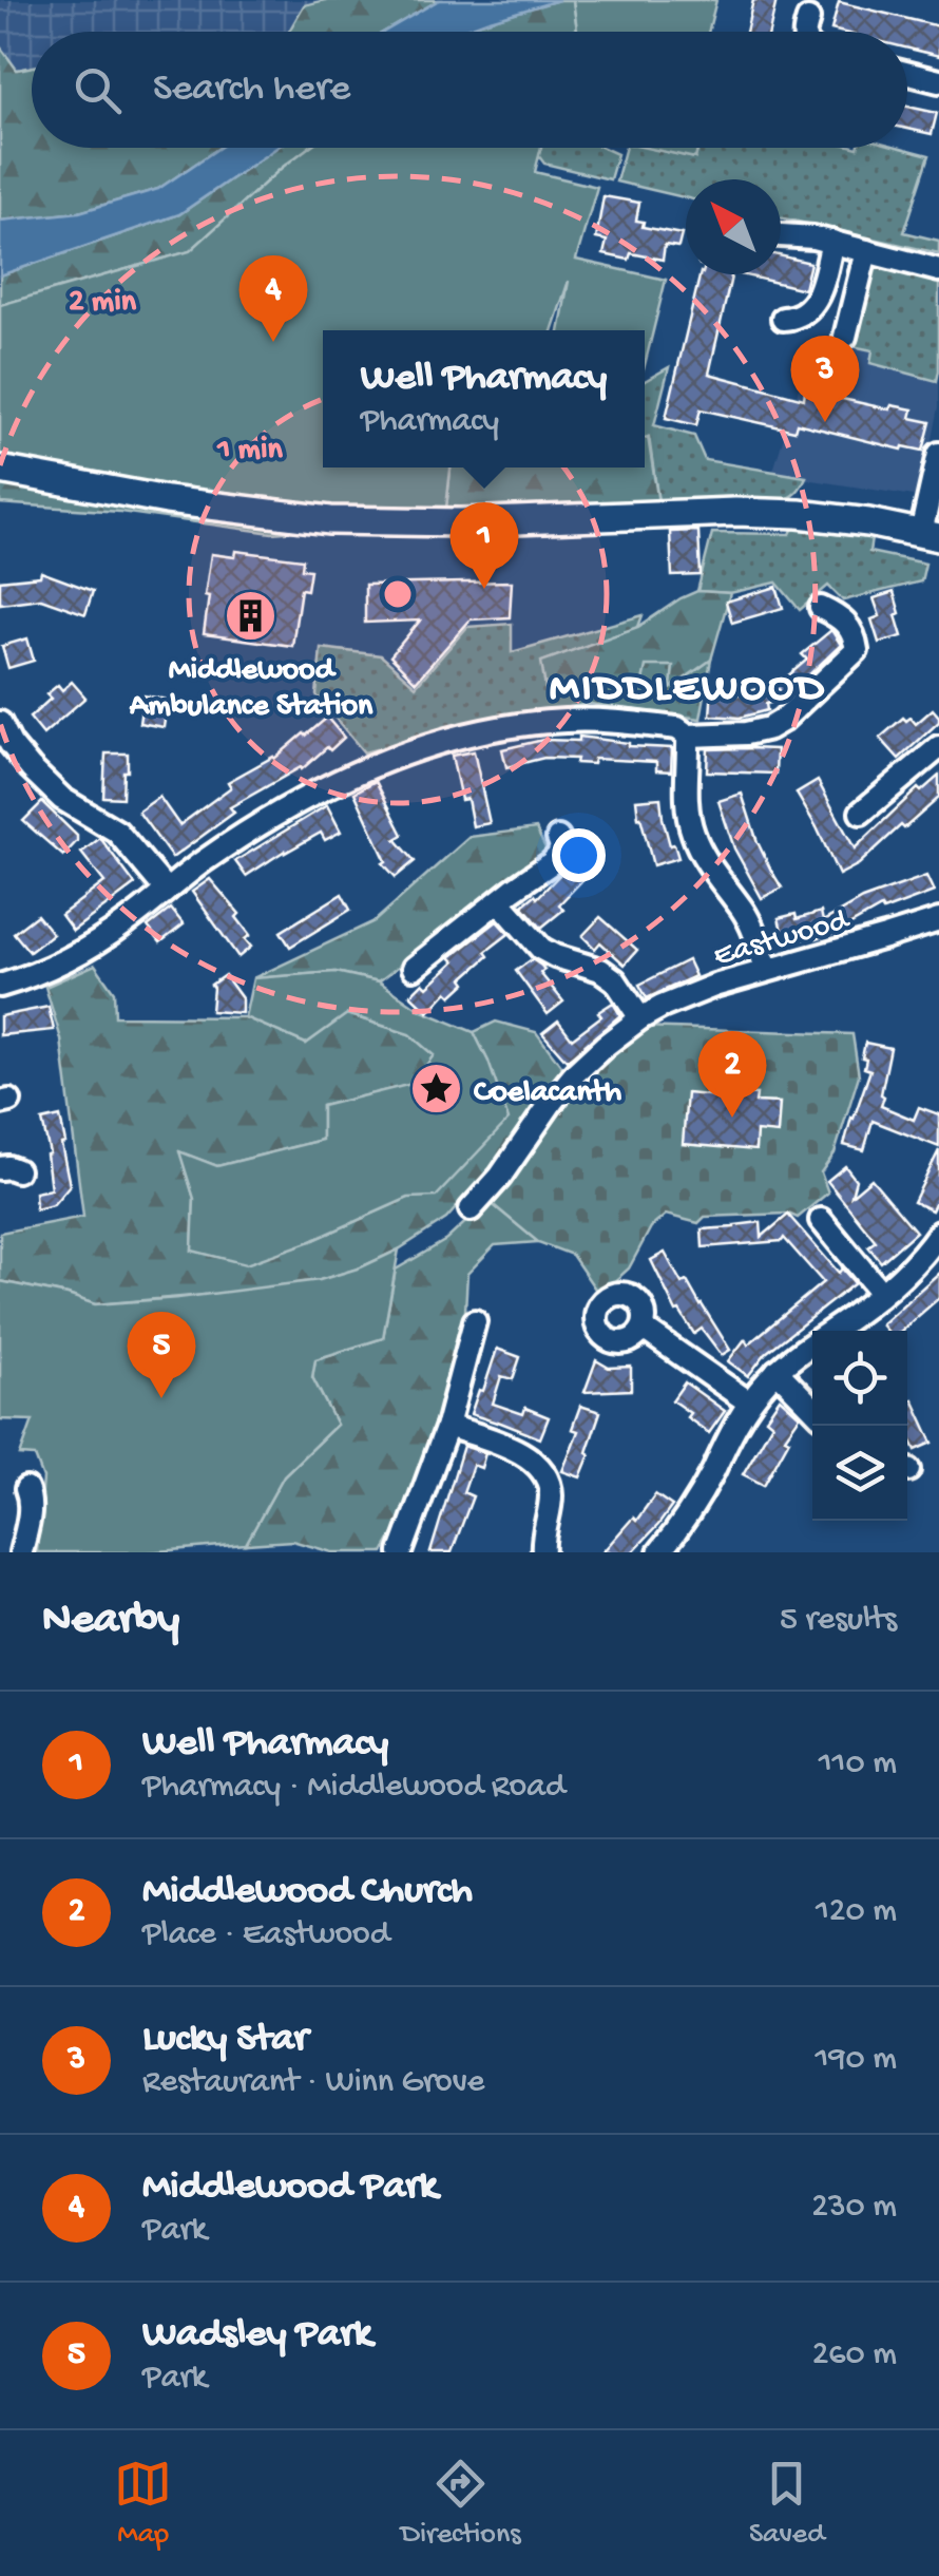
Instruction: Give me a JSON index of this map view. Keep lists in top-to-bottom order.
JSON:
{
  "streets": {
    "street": ["Eastwood"]
  },
  "districts": ["MIDDLEWOOD"],
  "places": {
    "building": ["Middlewood Ambulance Station"],
    "place": ["Coelacanth"]
  },
  "north": "top left",
  "page": {
    "search": "Search here",
    "pins": [
      "4",
      "3",
      "1",
      "2",
      "5"
    ],
    "popup": ["Well Pharmacy", "Pharmacy"],
    "heading": ["Nearby", "5 results"],
    "list": [
      {
        "mark": "1",
        "name": "Well Pharmacy",
        "note": "Pharmacy · Middlewood Road",
        "value": "110 m"
      },
      {
        "mark": "2",
        "name": "Middlewood Church",
        "note": "Place · Eastwood",
        "value": "120 m"
      },
      {
        "mark": "3",
        "name": "Lucky Star",
        "note": "Restaurant · Winn Grove",
        "value": "190 m"
      },
      {
        "mark": "4",
        "name": "Middlewood Park",
        "note": "Park",
        "value": "230 m"
      },
      {
        "mark": "5",
        "name": "Wadsley Park",
        "note": "Park",
        "value": "260 m"
      }
    ],
    "nav": ["Map", "Directions", "Saved"]
  },
  "rings": ["2 min", "1 min"]
}
